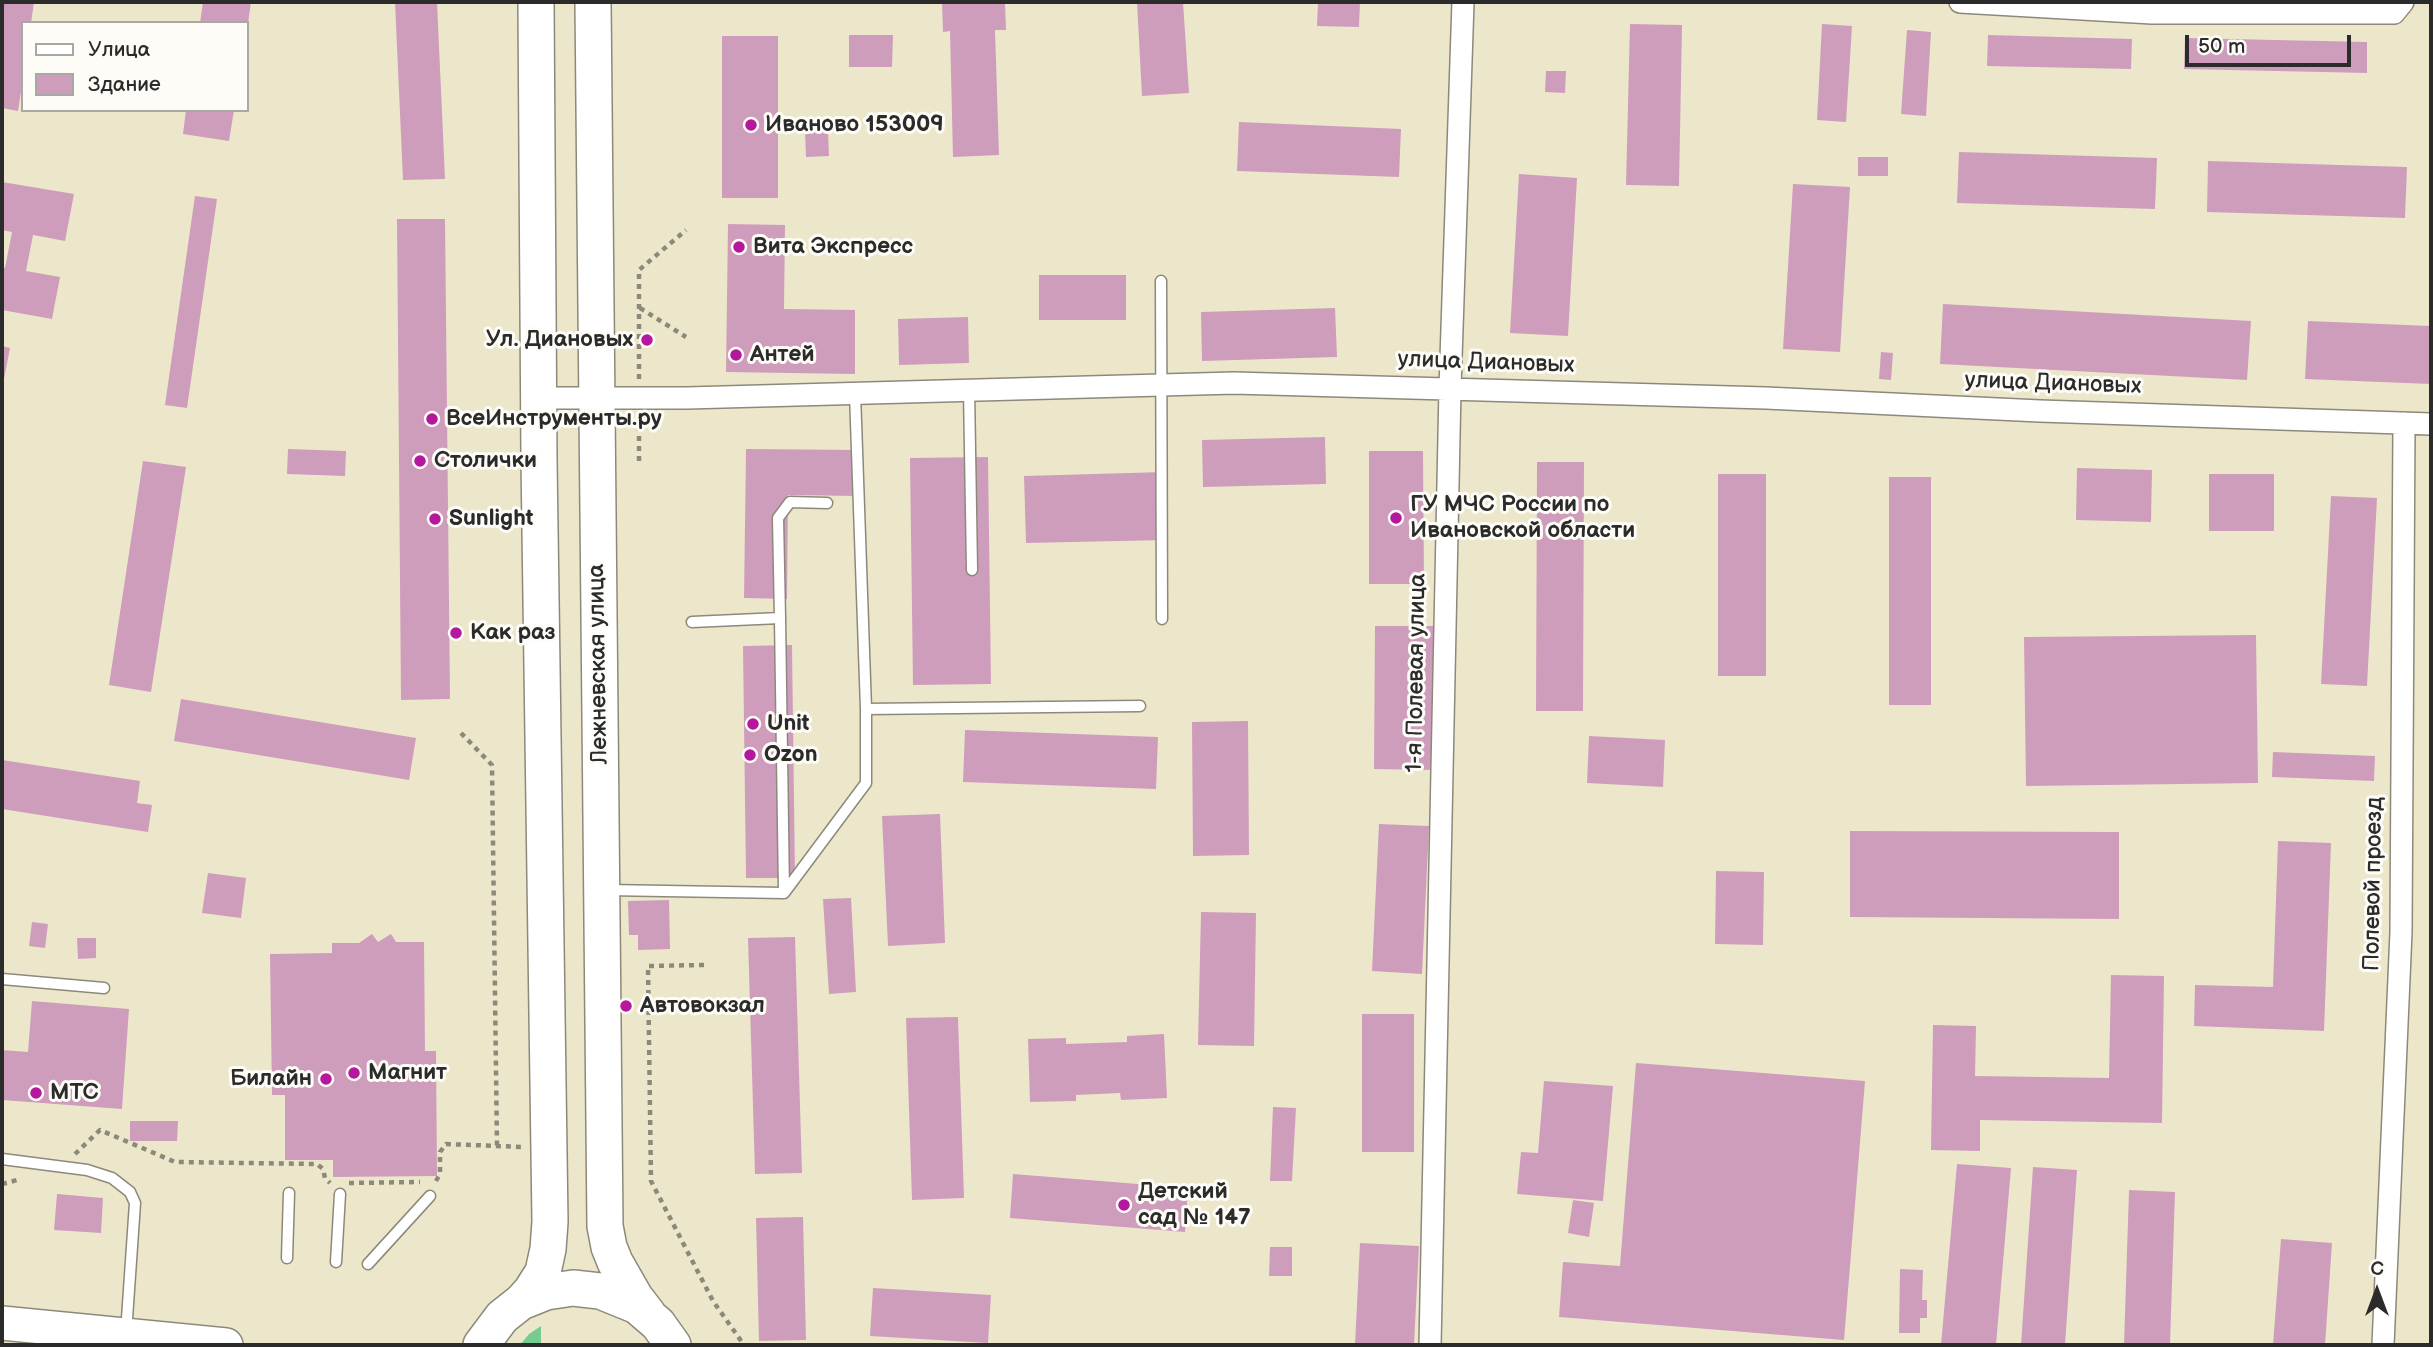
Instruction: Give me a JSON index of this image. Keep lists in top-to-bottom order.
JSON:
{
  "streets": {
    "highway": ["Лежневская улица"],
    "street": ["улица Диановых", "1-я Полевая улица", "Полевой проезд"]
  },
  "crossings": [
    ["улица Диановых", "Лежневская улица"],
    ["улица Диановых", "1-я Полевая улица"],
    ["улица Диановых", "Полевой проезд"]
  ],
  "places": [
    "Иваново 153009",
    "Вита Экспресс",
    "Ул. Диановых",
    "Антей",
    "ВсеИнструменты.ру",
    "Столички",
    "ГУ МЧС России по Ивановской области",
    "Sunlight",
    "Как раз",
    "Unit",
    "Ozon",
    "Автовокзал",
    "Магнит",
    "Билайн",
    "МТС",
    "Детский сад № 147"
  ],
  "legend": ["Улица", "Здание"],
  "scale_bar": "50 m",
  "north": "top"
}
